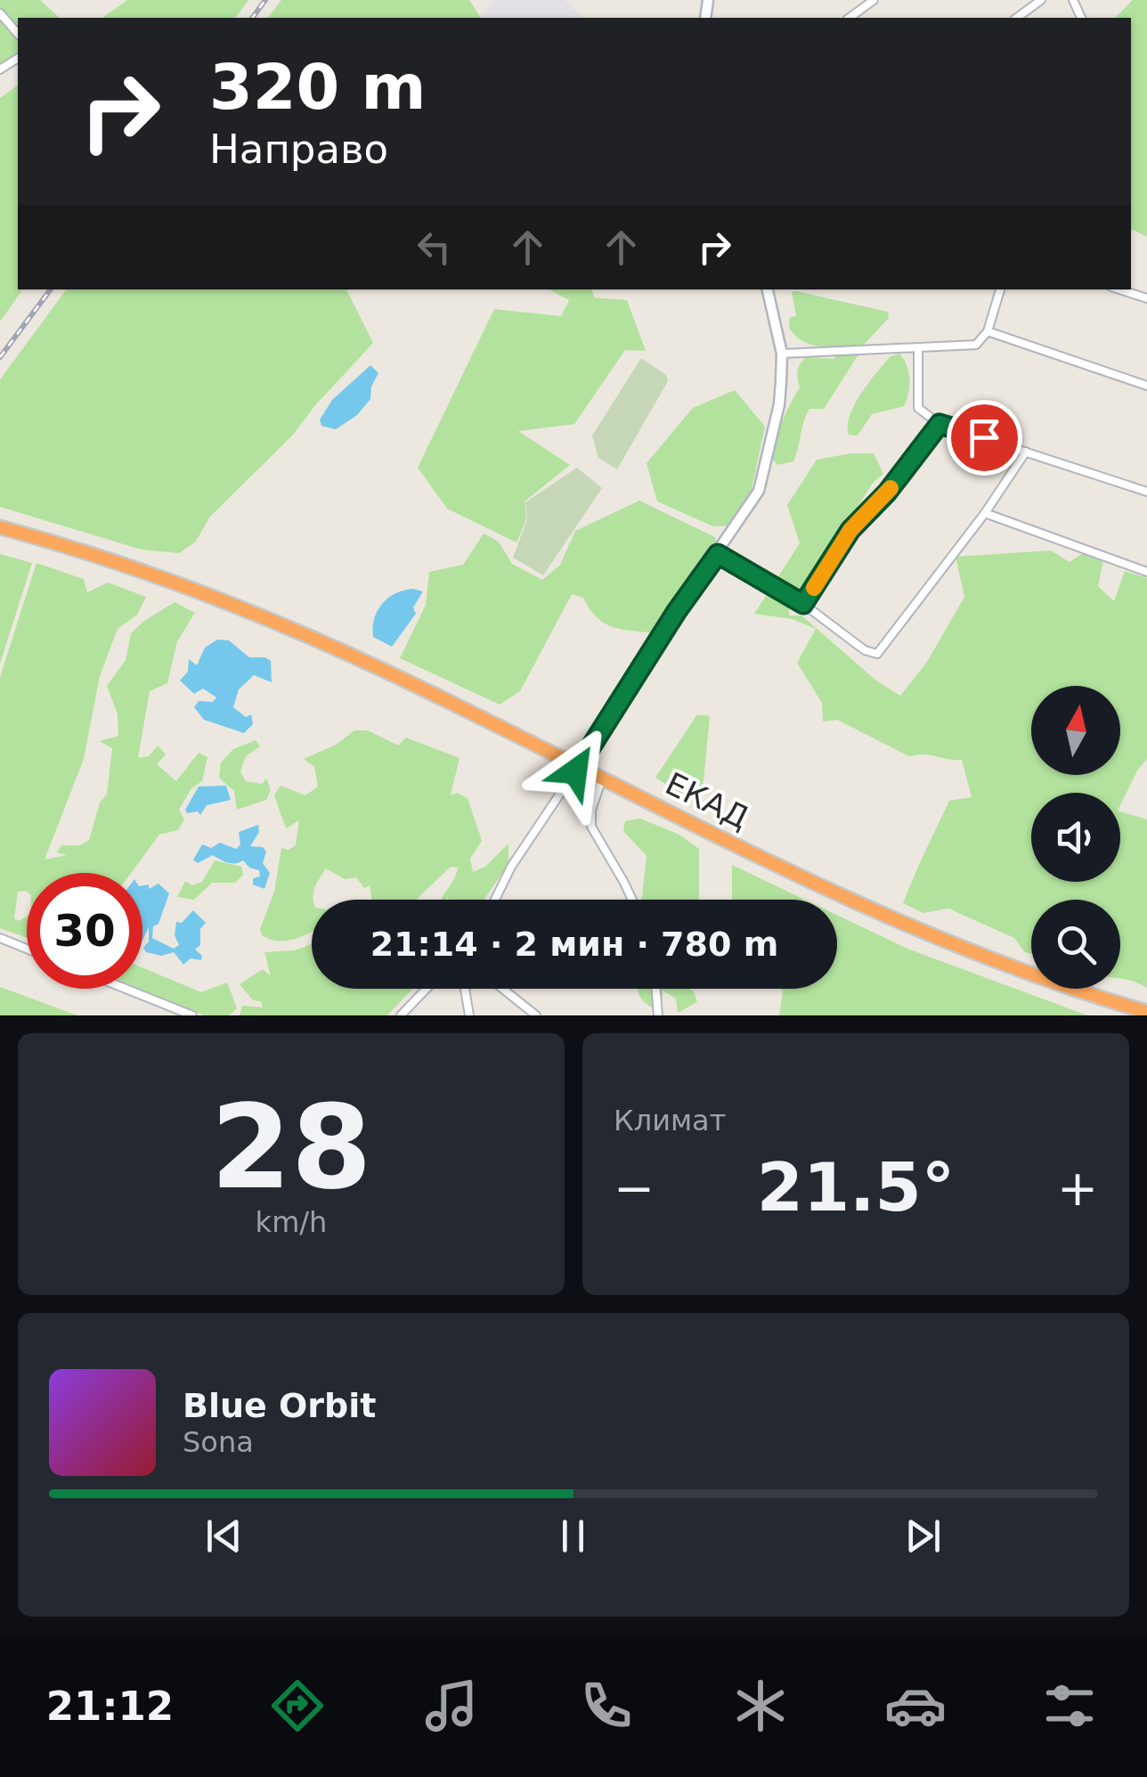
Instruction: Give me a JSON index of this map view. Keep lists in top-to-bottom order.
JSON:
{
  "streets": {
    "highway": ["ЕКАД"]
  },
  "north": "top",
  "page": {
    "turn": ["320 m", "Направо"],
    "limit": "30",
    "trip": "21:14 · 2 мин · 780 m",
    "tile": [
      ["28", "km/h"],
      "Климат"
    ],
    "heat": ["−", "21.5°", "+"],
    "song": ["Blue Orbit", "Sona"],
    "tabs": "21:12"
  }
}
